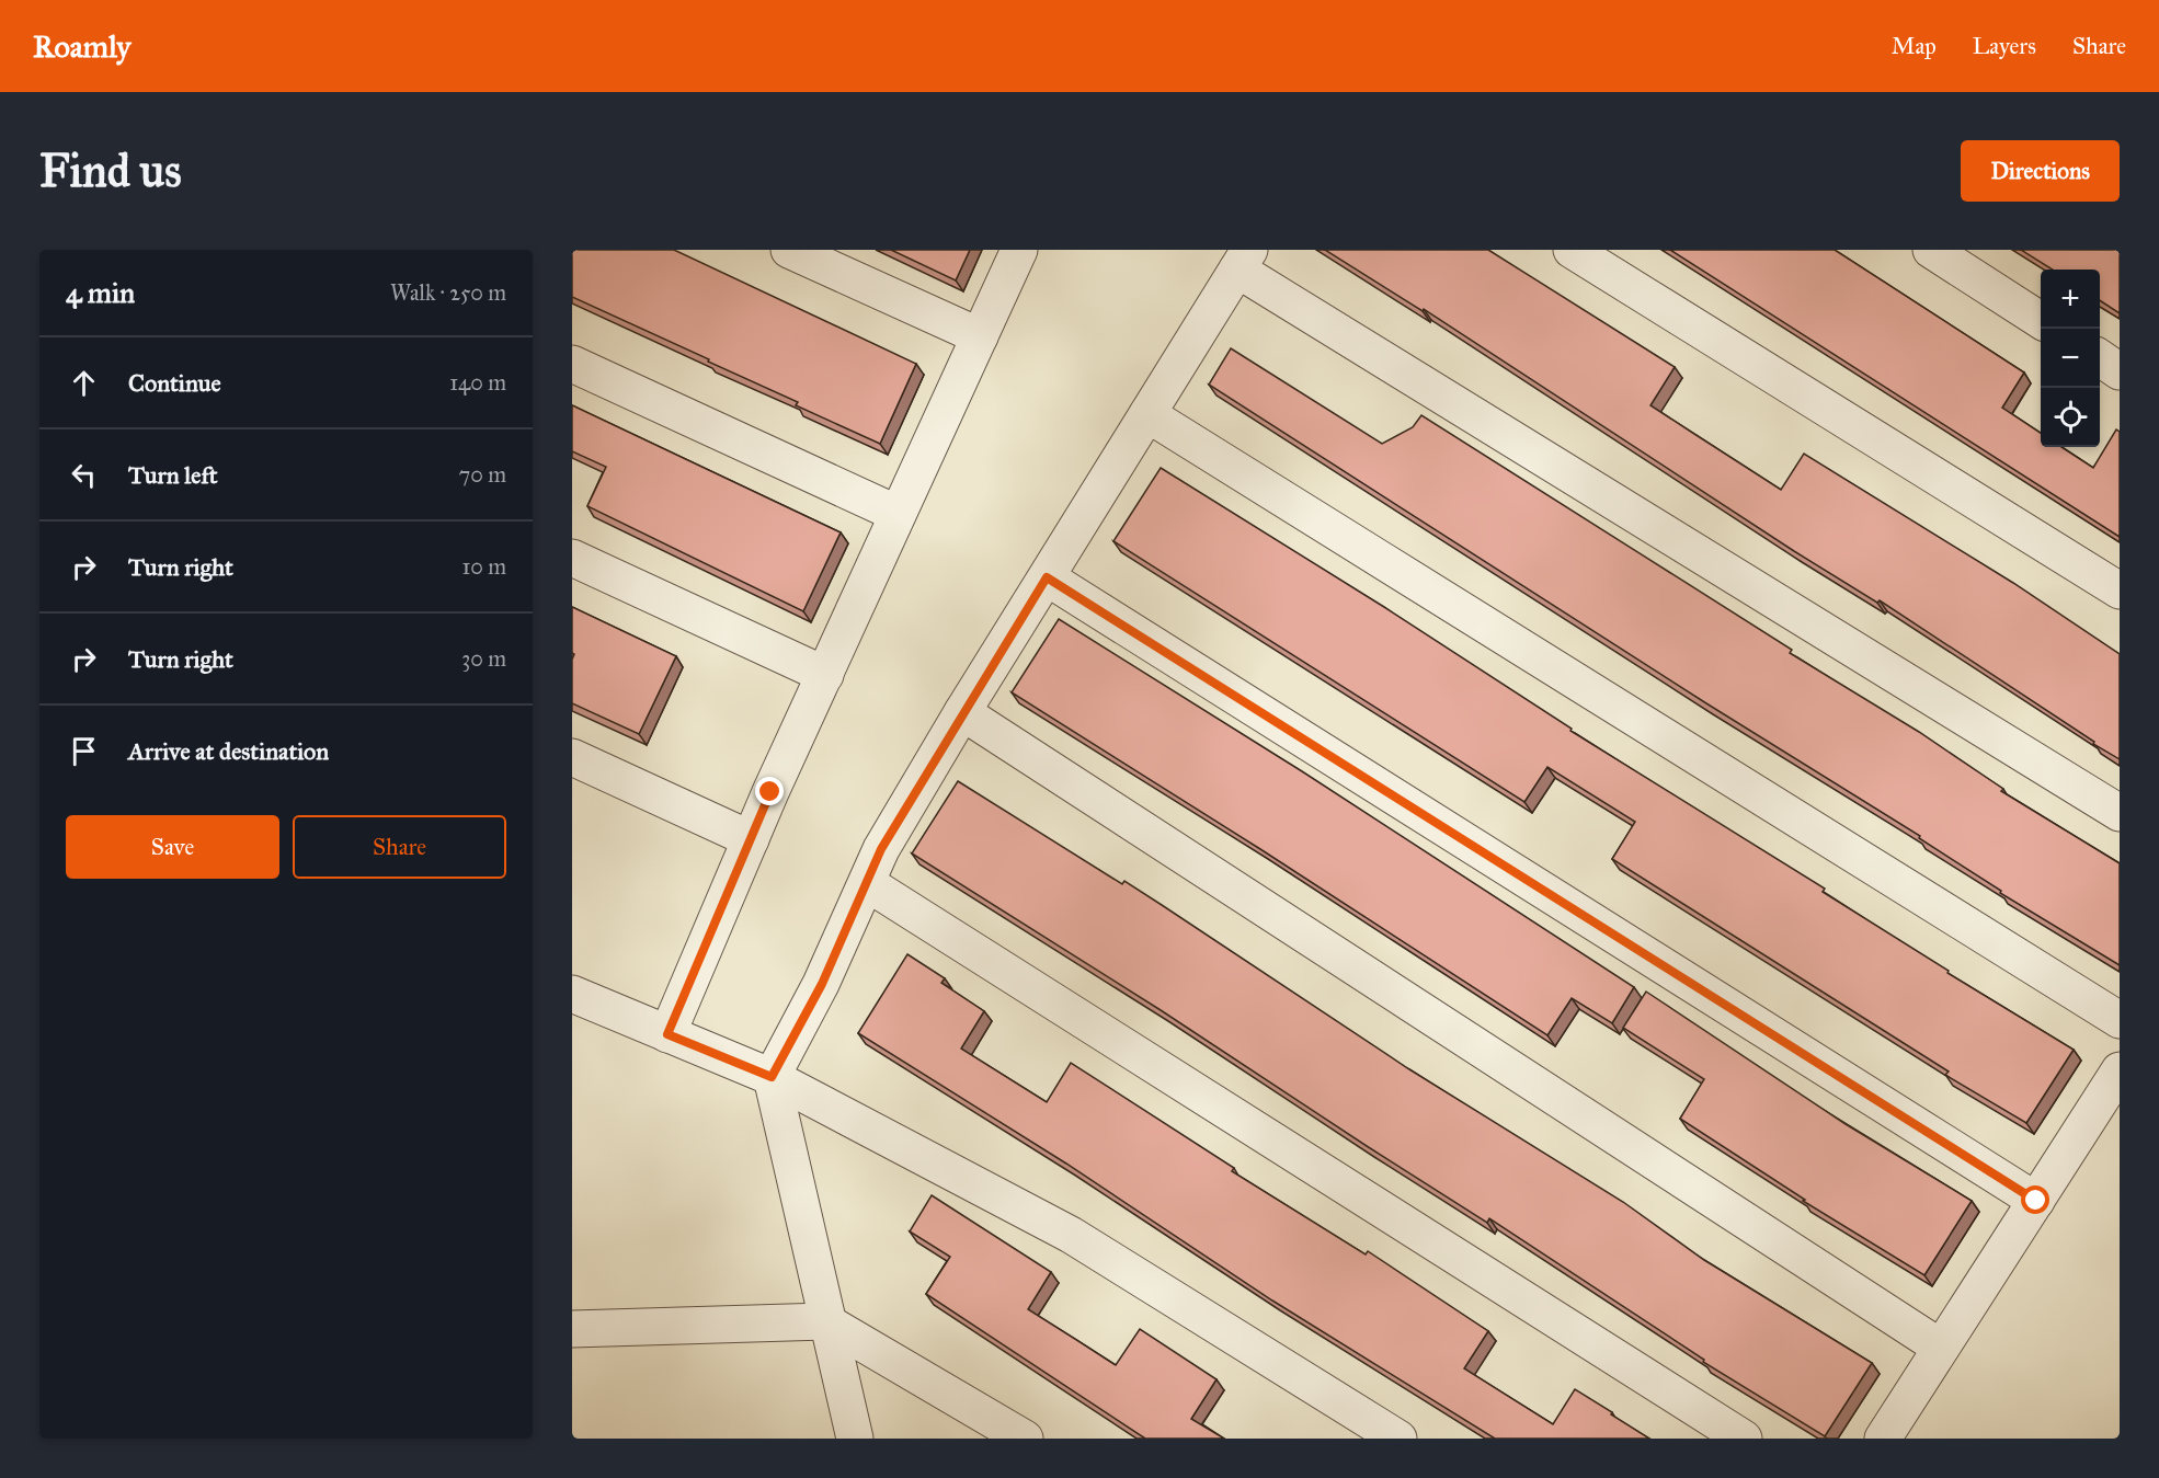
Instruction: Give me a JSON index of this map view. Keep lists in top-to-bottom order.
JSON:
{
  "page": {
    "header": "Roamly",
    "nav": ["Map", "Layers", "Share"],
    "buttons": [
      "Directions",
      ["Save", "Share"]
    ],
    "title": "Find us",
    "heading": ["4 min", "Walk · 250 m"],
    "map_buttons": ["+", "−"],
    "list": [
      ["Continue", "140 m"],
      ["Turn left", "70 m"],
      ["Turn right", "10 m"],
      ["Turn right", "30 m"],
      "Arrive at destination"
    ]
  }
}
